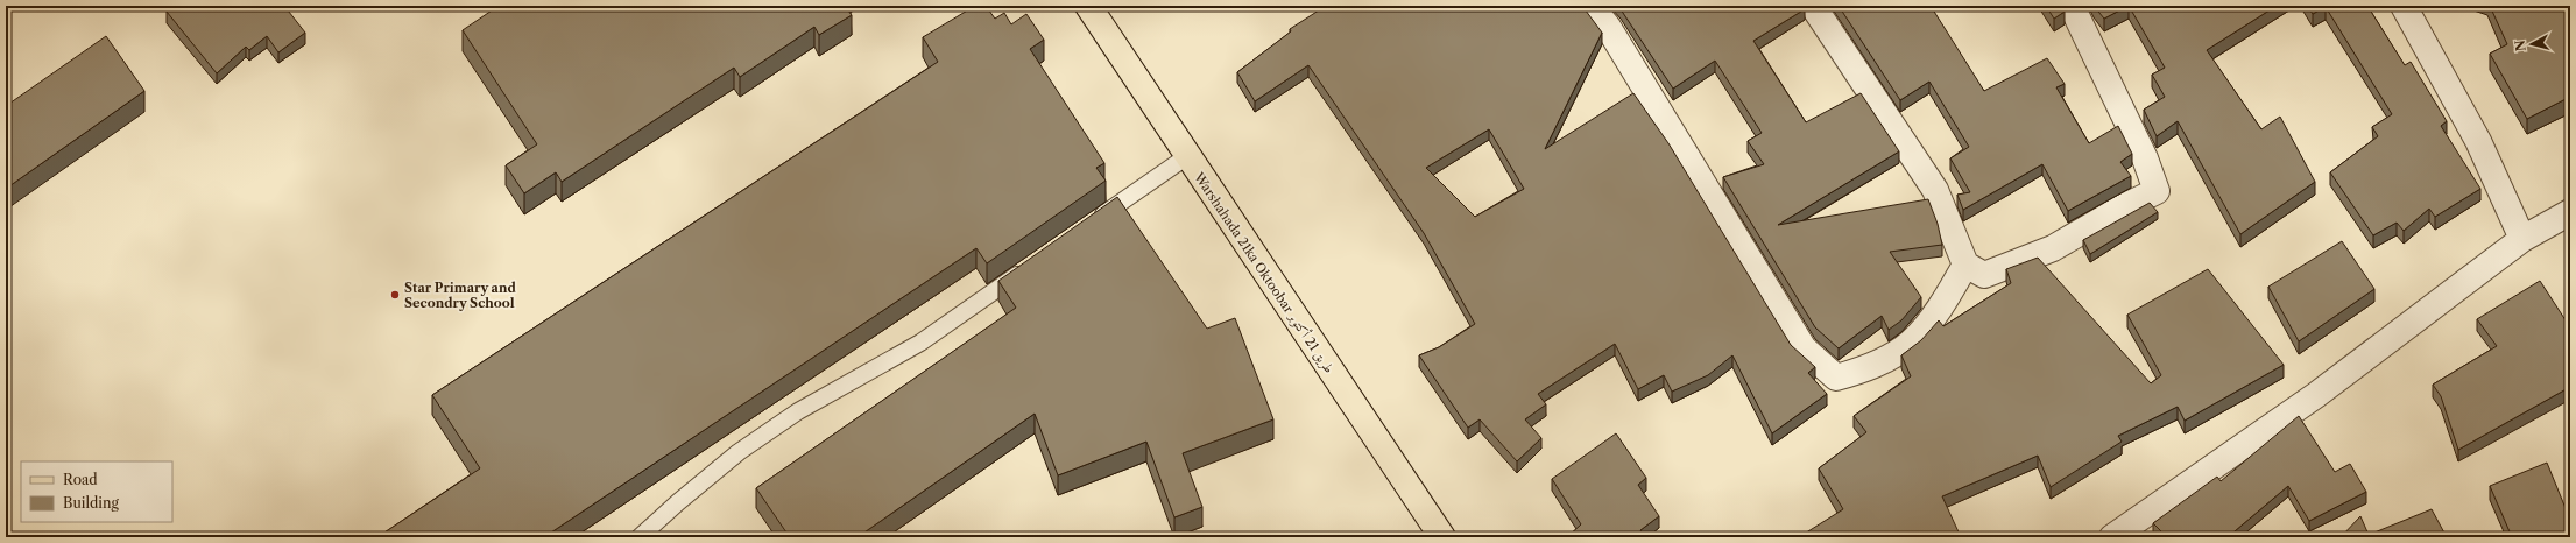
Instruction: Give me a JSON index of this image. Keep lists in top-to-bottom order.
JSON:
{
  "streets": {
    "main road": ["Warshahada 21ka Oktoobar طريق 21 أكتوبر"]
  },
  "places": ["Star Primary and Secondry School"],
  "legend": ["Road", "Building"],
  "north": "left"
}
